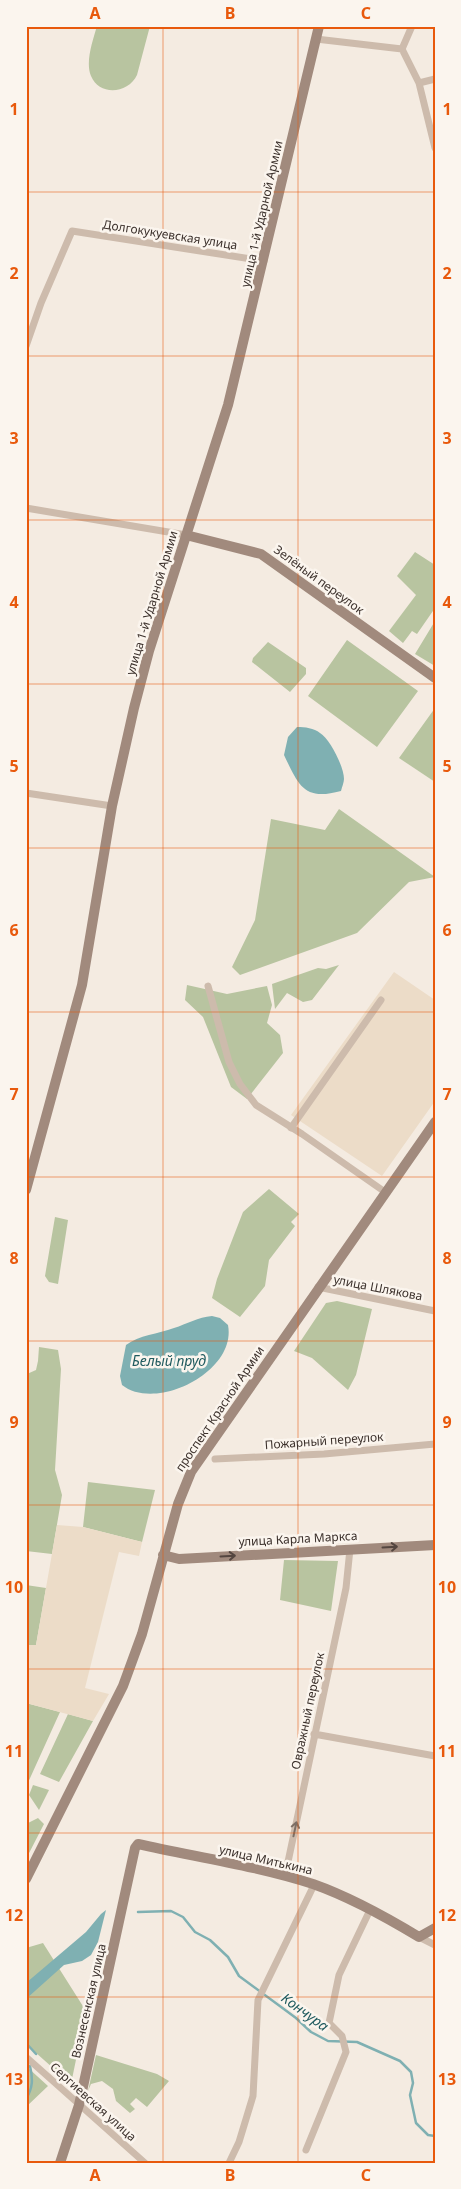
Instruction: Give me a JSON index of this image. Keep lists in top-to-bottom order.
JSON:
{
  "streets": {
    "main road": [
      "улица 1-й Ударной Армии",
      "Зелёный переулок",
      "проспект Красной Армии",
      "улица Карла Маркса",
      "улица Митькина",
      "Вознесенская улица"
    ],
    "street": [
      "Долгокукуевская улица",
      "улица Шлякова",
      "Пожарный переулок",
      "Овражный переулок",
      "Сергиевская улица"
    ]
  },
  "crossings": [
    ["улица 1-й Ударной Армии", "Долгокукуевская улица"],
    ["улица 1-й Ударной Армии", "Зелёный переулок"],
    ["улица Шлякова", "проспект Красной Армии"],
    ["проспект Красной Армии", "улица Карла Маркса"],
    ["улица Карла Маркса", "Овражный переулок"],
    ["Овражный переулок", "улица Митькина"],
    ["улица Митькина", "Вознесенская улица"],
    ["Вознесенская улица", "Сергиевская улица"]
  ],
  "one_way": ["улица Карла Маркса", "Овражный переулок"],
  "water": ["Белый пруд", "Кончура"],
  "grid": {
    "columns": ["A", "B", "C"],
    "rows": [
      "1",
      "2",
      "3",
      "4",
      "5",
      "6",
      "7",
      "8",
      "9",
      "10",
      "11",
      "12",
      "13"
    ]
  }
}
